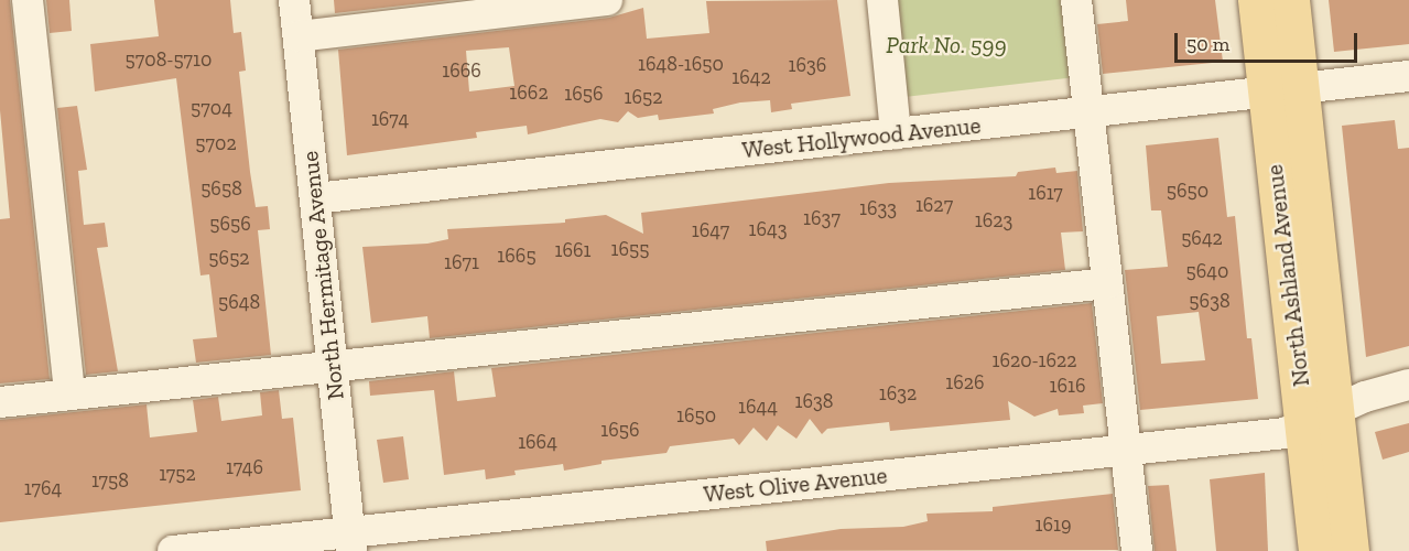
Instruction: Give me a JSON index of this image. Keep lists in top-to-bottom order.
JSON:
{
  "streets": {
    "main road": ["North Ashland Avenue"],
    "street": ["West Hollywood Avenue", "North Hermitage Avenue", "West Olive Avenue"]
  },
  "crossings": [
    ["West Hollywood Avenue", "North Hermitage Avenue"],
    ["West Hollywood Avenue", "North Ashland Avenue"],
    ["North Hermitage Avenue", "West Olive Avenue"],
    ["North Ashland Avenue", "West Olive Avenue"]
  ],
  "parks": ["Park No. 599"],
  "house_numbers": [
    "5708-5710",
    "1648-1650",
    "1636",
    "1666",
    "1642",
    "1662",
    "1656",
    "1652",
    "5704",
    "1674",
    "5702",
    "5658",
    "5650",
    "1617",
    "1627",
    "1633",
    "1637",
    "1623",
    "5656",
    "1643",
    "1647",
    "5642",
    "1655",
    "1661",
    "1665",
    "5652",
    "1671",
    "5640",
    "5638",
    "5648",
    "1620-1622",
    "1626",
    "1616",
    "1632",
    "1638",
    "1644",
    "1650",
    "1656",
    "1664",
    "1746",
    "1752",
    "1758",
    "1764",
    "1619"
  ],
  "scale_bar": "50 m"
}
